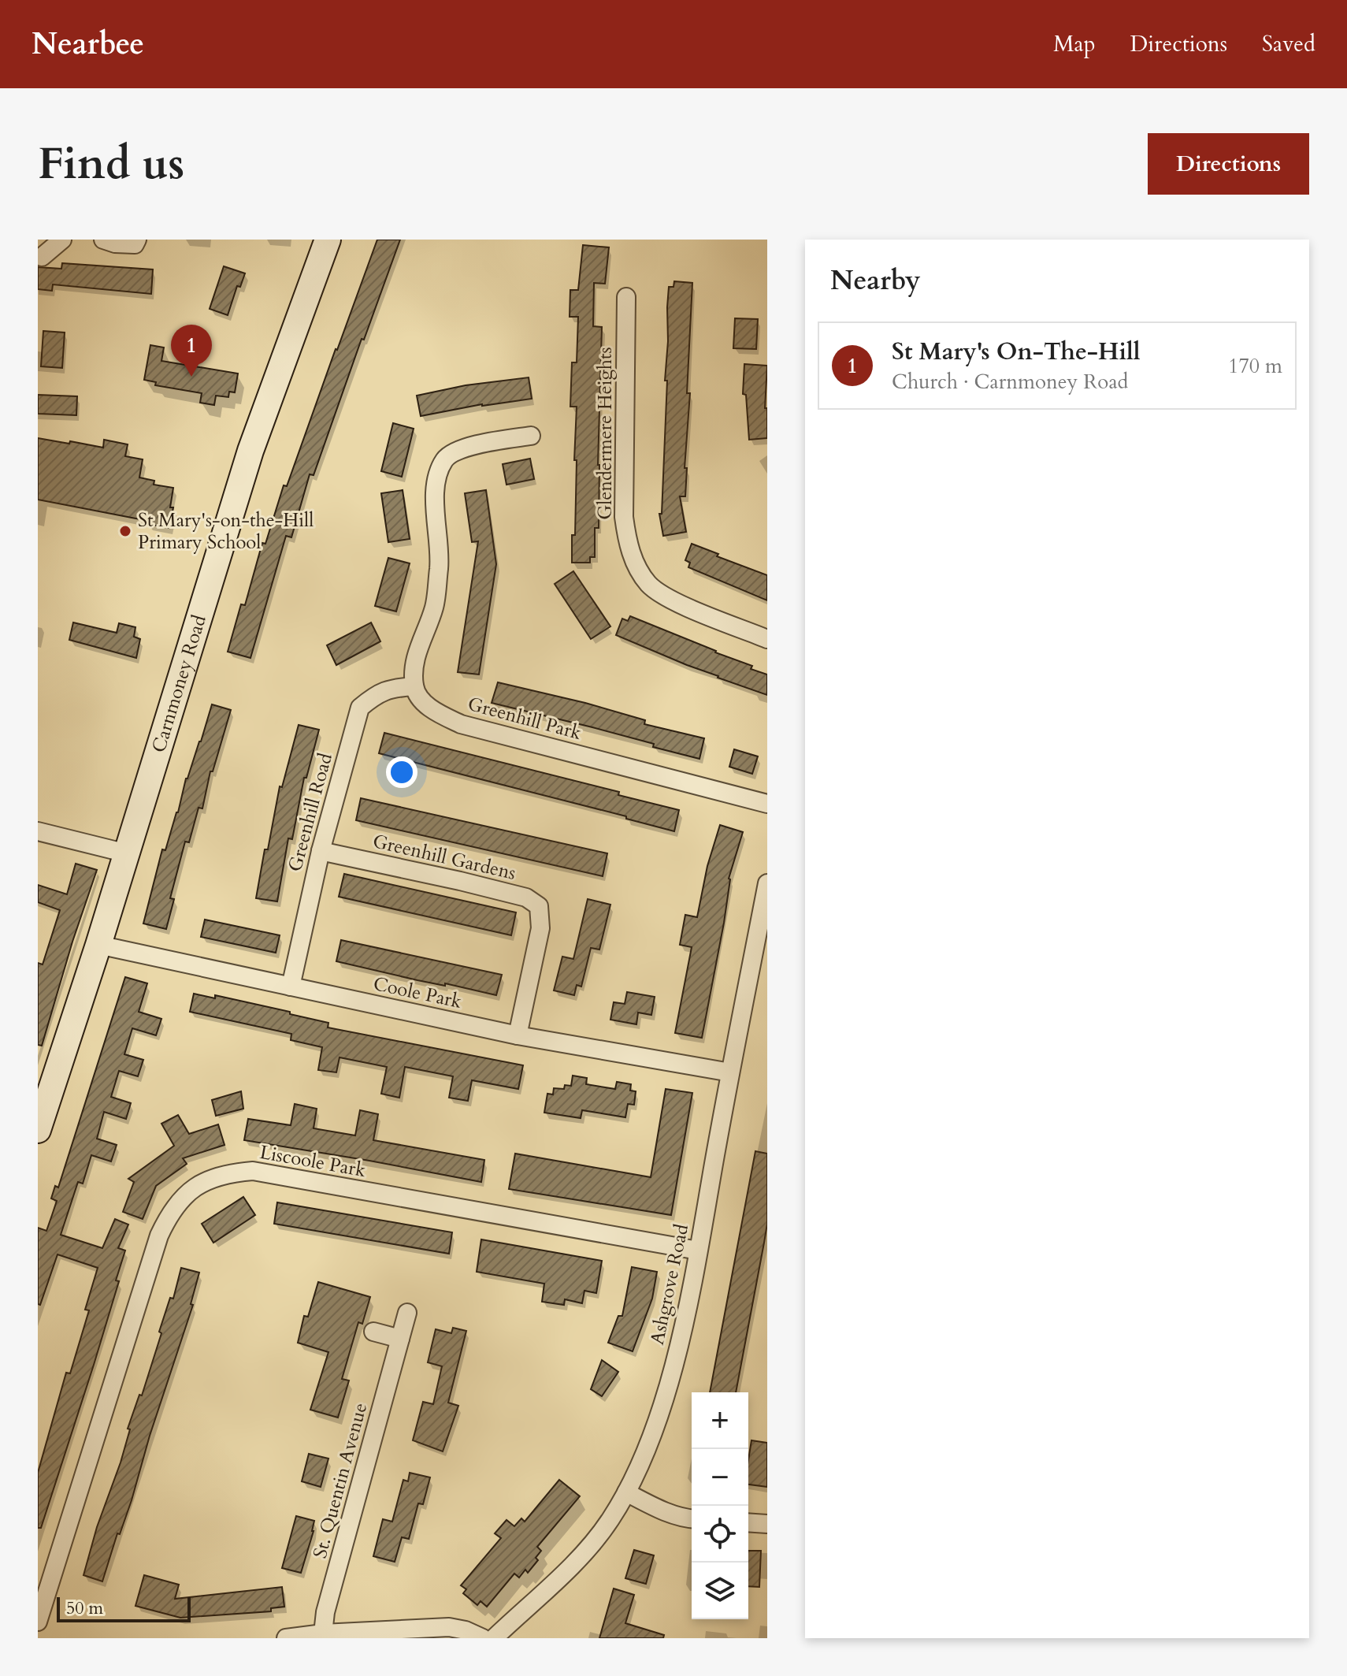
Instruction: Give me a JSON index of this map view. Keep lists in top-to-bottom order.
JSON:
{
  "streets": {
    "street": [
      "Glendermere Heights",
      "Carnmoney Road",
      "Greenhill Park",
      "Greenhill Road",
      "Greenhill Gardens",
      "Coole Park",
      "Liscoole Park",
      "Ashgrove Road",
      "St. Quentin Avenue"
    ]
  },
  "crossings": [
    ["Carnmoney Road", "Coole Park"],
    ["Greenhill Park", "Greenhill Road"],
    ["Greenhill Road", "Greenhill Gardens"],
    ["Greenhill Road", "Coole Park"],
    ["Greenhill Gardens", "Coole Park"],
    ["Coole Park", "Ashgrove Road"],
    ["Liscoole Park", "Ashgrove Road"]
  ],
  "places": ["St Mary's-on-the-Hill Primary School"],
  "scale_bar": "50 m",
  "page": {
    "header": "Nearbee",
    "nav": ["Map", "Directions", "Saved"],
    "buttons": "Directions",
    "title": "Find us",
    "heading": "Nearby",
    "list": [
      {
        "mark": "1",
        "name": "St Mary's On-The-Hill",
        "note": "Church · Carnmoney Road",
        "value": "170 m"
      }
    ],
    "pins": "1",
    "map_buttons": ["+", "−"],
    "scale": "50 m"
  }
}
